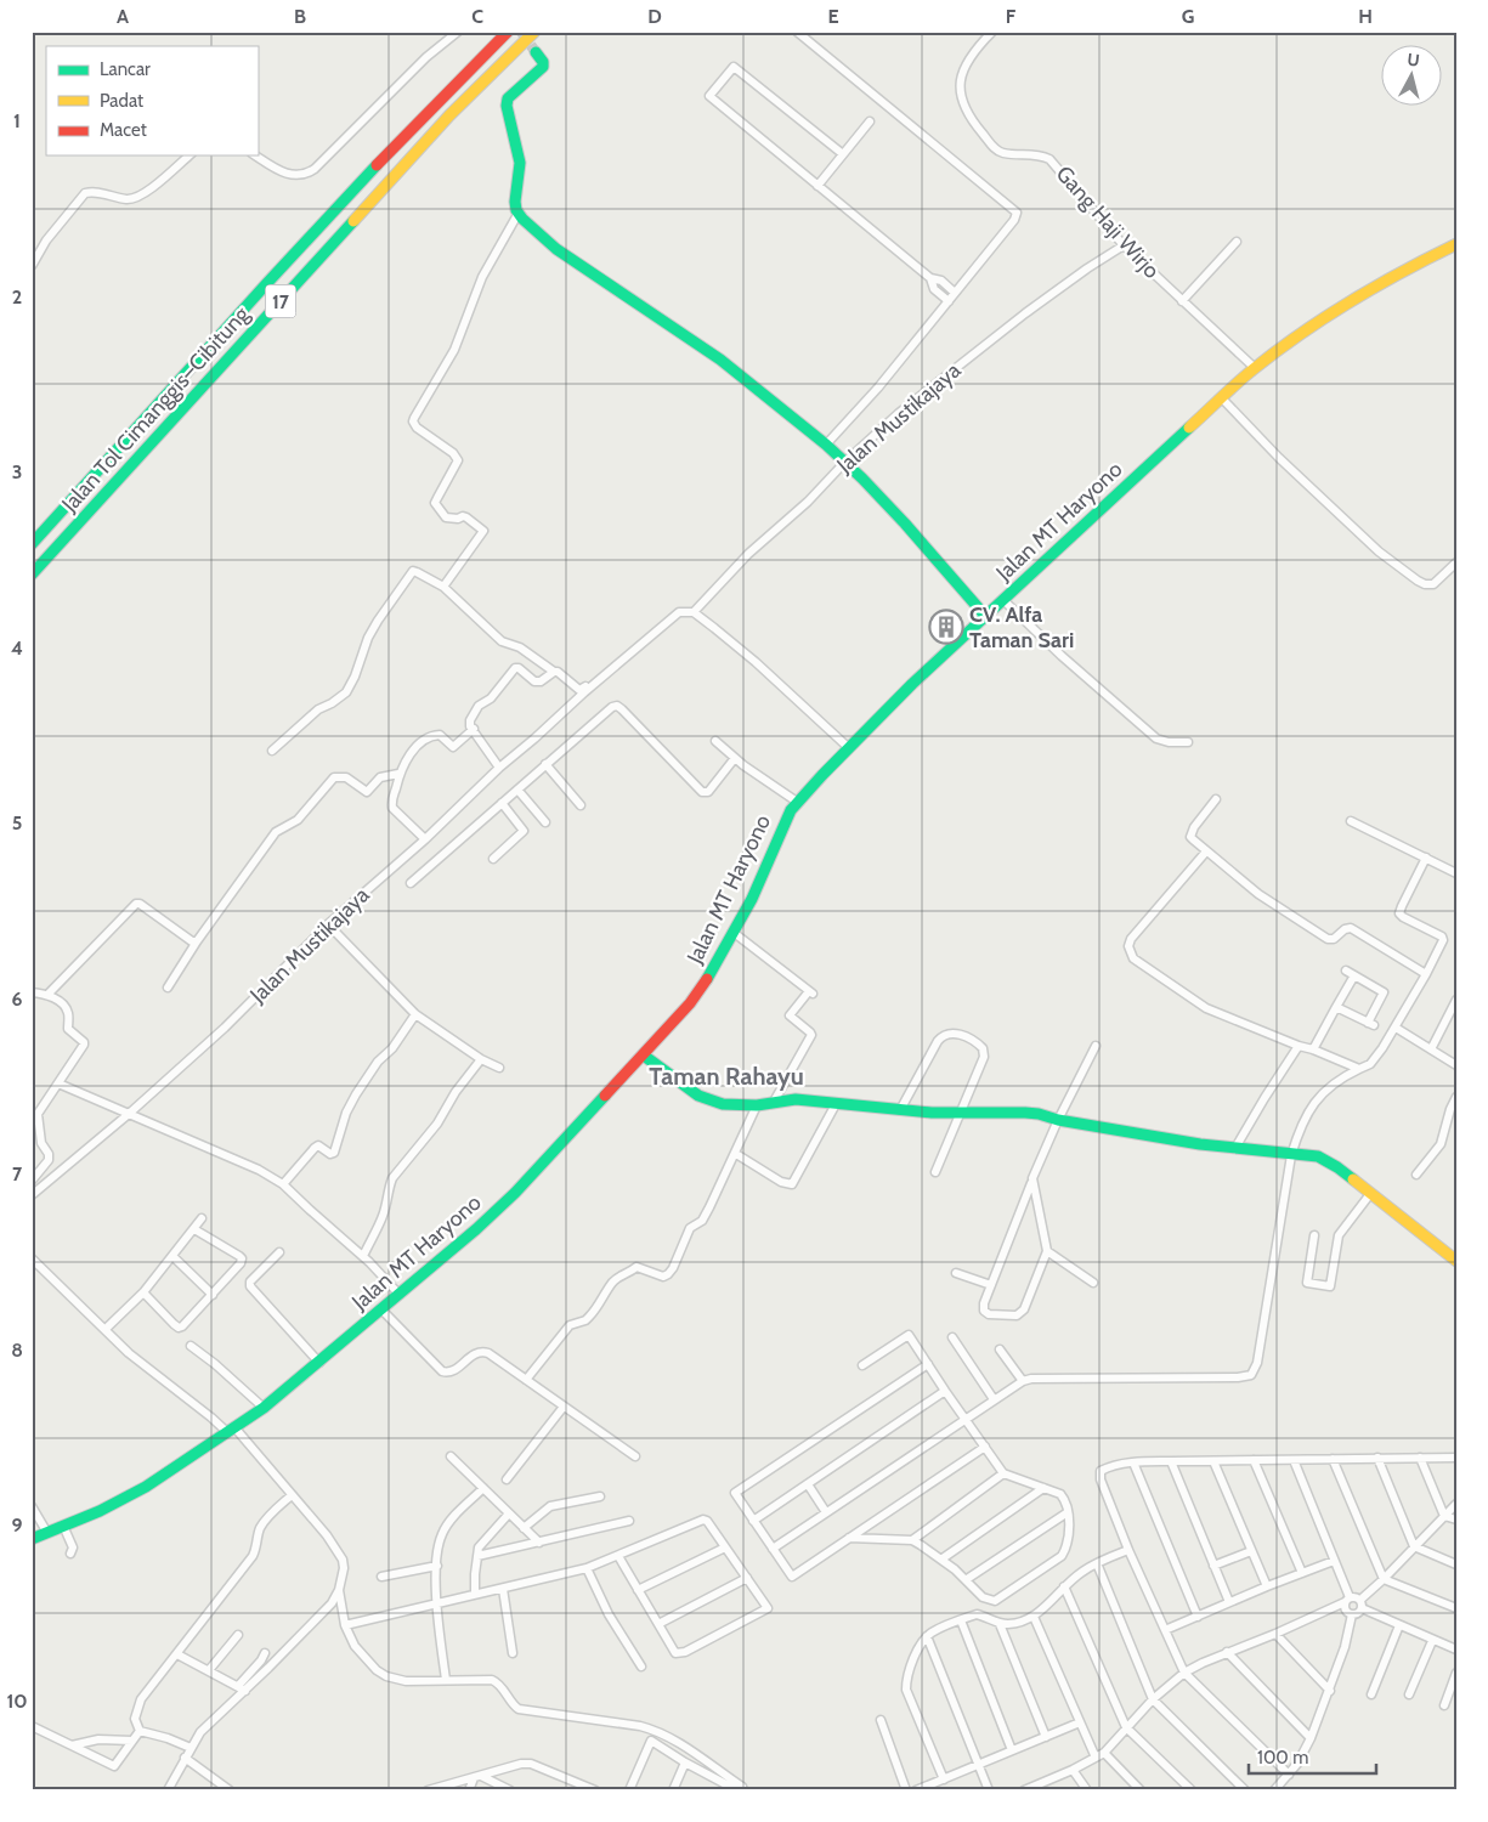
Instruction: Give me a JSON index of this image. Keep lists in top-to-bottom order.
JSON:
{
  "streets": {
    "main road": ["17", "Jalan Tol Cimanggis–Cibitung", "Jalan MT Haryono"],
    "street": ["Gang Haji Wirjo", "Jalan Mustikajaya"]
  },
  "crossings": [
    ["Gang Haji Wirjo", "Jalan Mustikajaya"],
    ["Gang Haji Wirjo", "Jalan MT Haryono"]
  ],
  "districts": ["Taman Rahayu"],
  "places": {
    "building": ["CV. Alfa Taman Sari"]
  },
  "legend": ["Lancar", "Padat", "Macet"],
  "scale_bar": "100 m",
  "north": "top",
  "grid": {
    "columns": [
      "A",
      "B",
      "C",
      "D",
      "E",
      "F",
      "G",
      "H"
    ],
    "rows": [
      "1",
      "2",
      "3",
      "4",
      "5",
      "6",
      "7",
      "8",
      "9",
      "10"
    ]
  }
}
